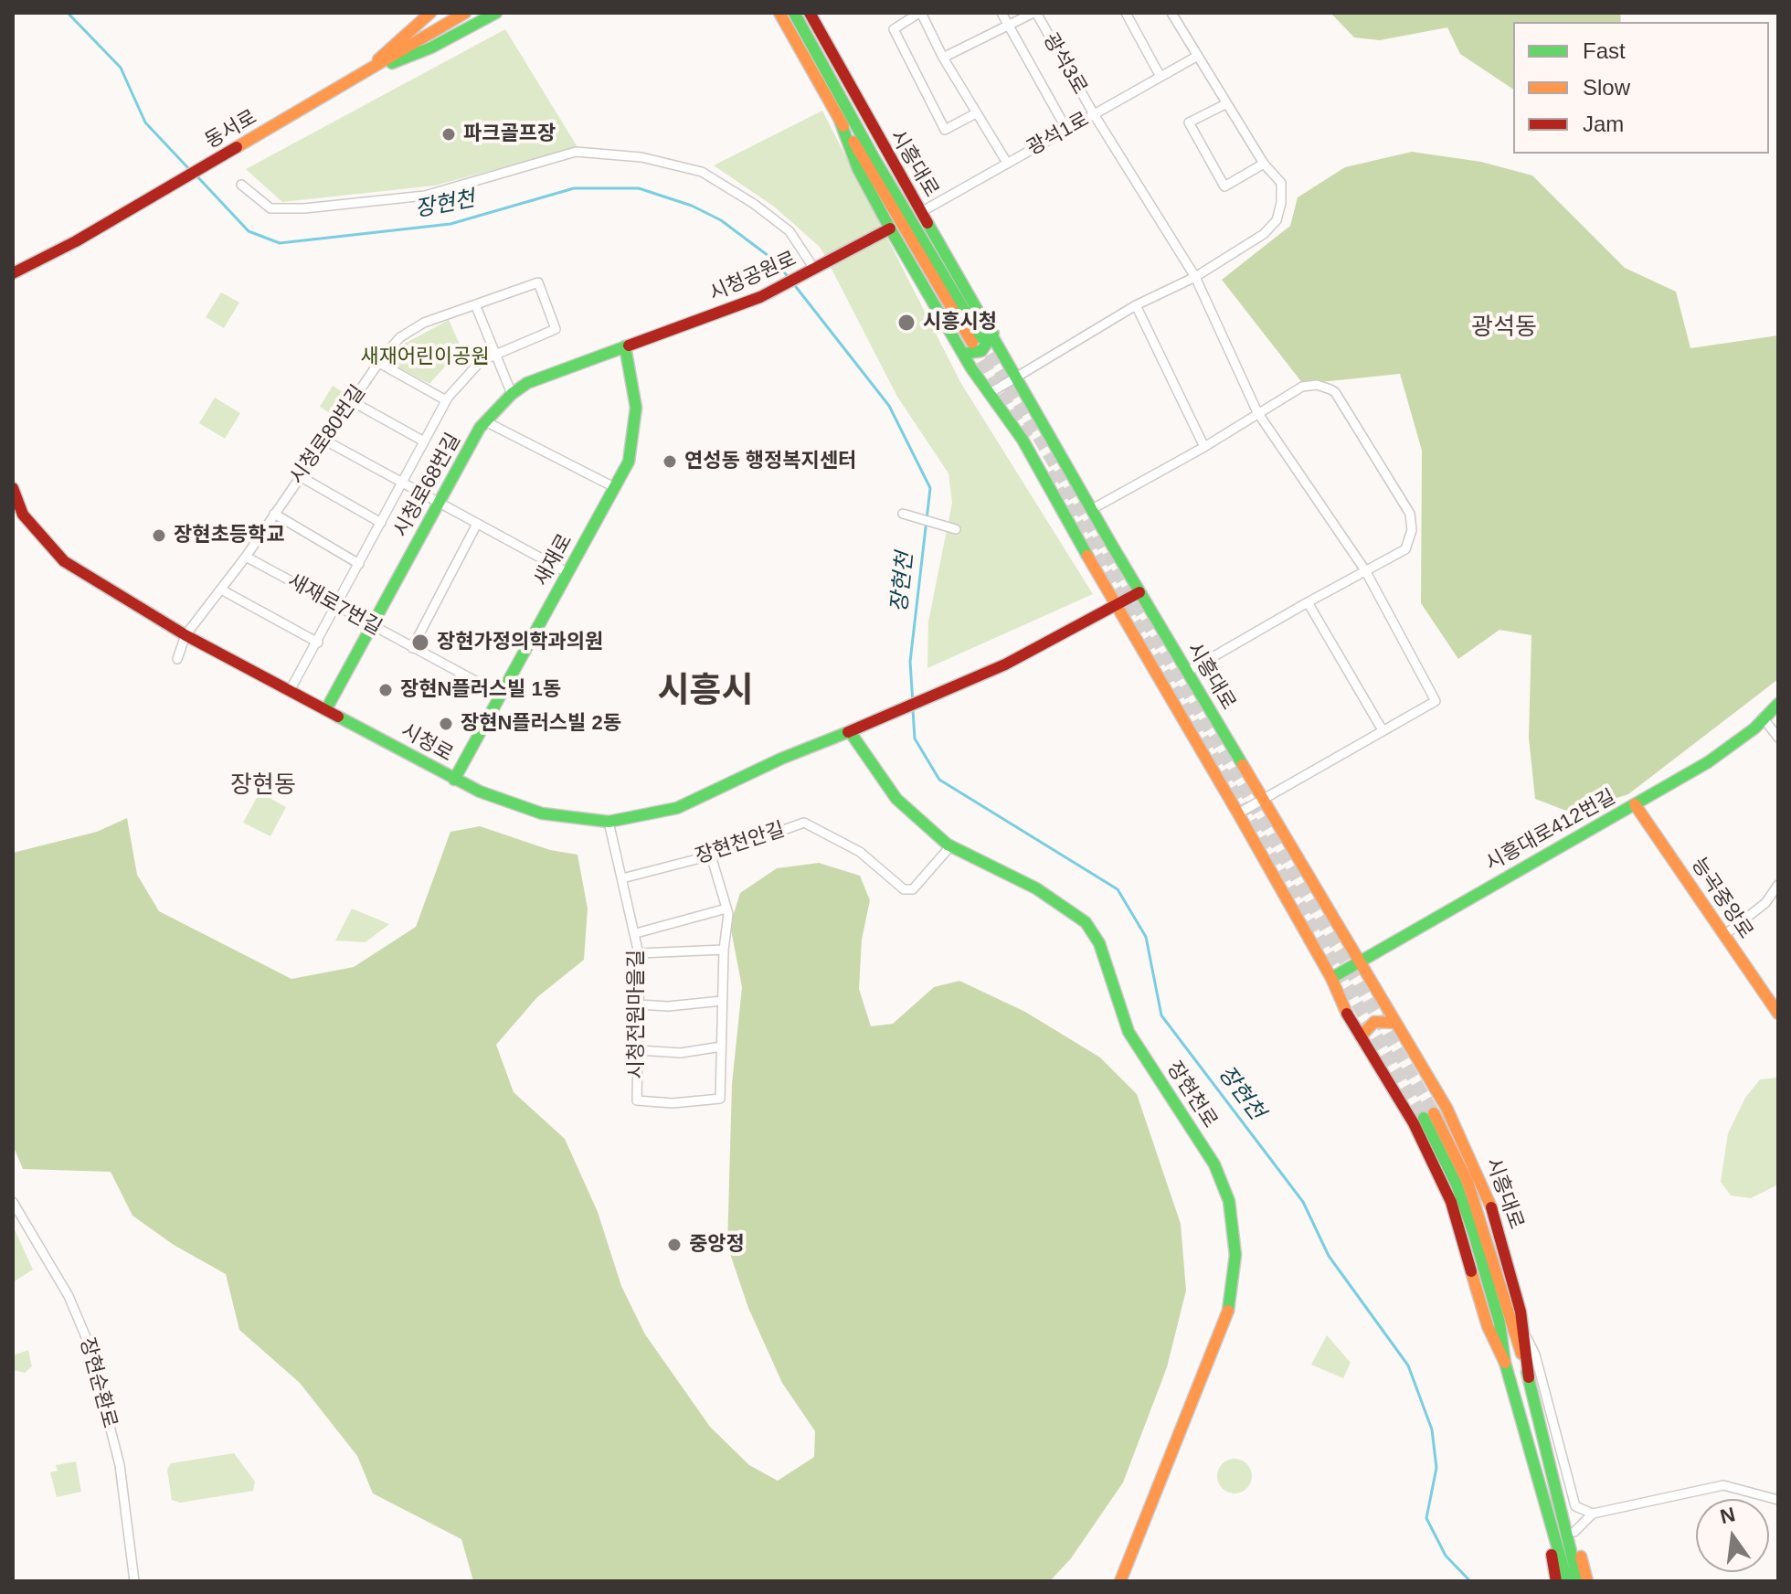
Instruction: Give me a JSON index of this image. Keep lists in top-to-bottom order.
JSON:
{
  "streets": {
    "main road": [
      "동서로",
      "시흥대로",
      "시청공원로",
      "시청로68번길",
      "새재로",
      "시청로",
      "시흥대로412번길",
      "능곡중앙로",
      "장현천로"
    ],
    "street": [
      "광석3로",
      "광석1로",
      "시청로80번길",
      "새재로7번길",
      "장현천안길",
      "시청전원마을길",
      "장현순환로"
    ]
  },
  "crossings": [
    ["광석3로", "광석1로"],
    ["광석1로", "시흥대로"],
    ["시흥대로", "시청공원로"],
    ["시흥대로", "시청로"],
    ["시흥대로", "시흥대로412번길"],
    ["시청공원로", "시청로68번길"],
    ["시청공원로", "새재로"],
    ["시청로80번길", "새재로7번길"],
    ["시청로80번길", "시청로"],
    ["시청로68번길", "새재로"],
    ["시청로68번길", "새재로7번길"],
    ["시청로68번길", "시청로"],
    ["새재로", "새재로7번길"],
    ["새재로", "시청로"],
    ["시청로", "시청전원마을길"],
    ["시청로", "장현천로"],
    ["시흥대로412번길", "능곡중앙로"],
    ["장현천안길", "시청전원마을길"],
    ["장현천안길", "장현천로"]
  ],
  "districts": ["광석동", "시흥시", "장현동"],
  "water": ["장현천"],
  "parks": ["새재어린이공원"],
  "places": [
    "파크골프장",
    "시흥시청",
    "연성동 행정복지센터",
    "장현초등학교",
    "장현가정의학과의원",
    "장현N플러스빌 1동",
    "장현N플러스빌 2동",
    "중앙정"
  ],
  "legend": ["Fast", "Slow", "Jam"],
  "north": "top"
}
